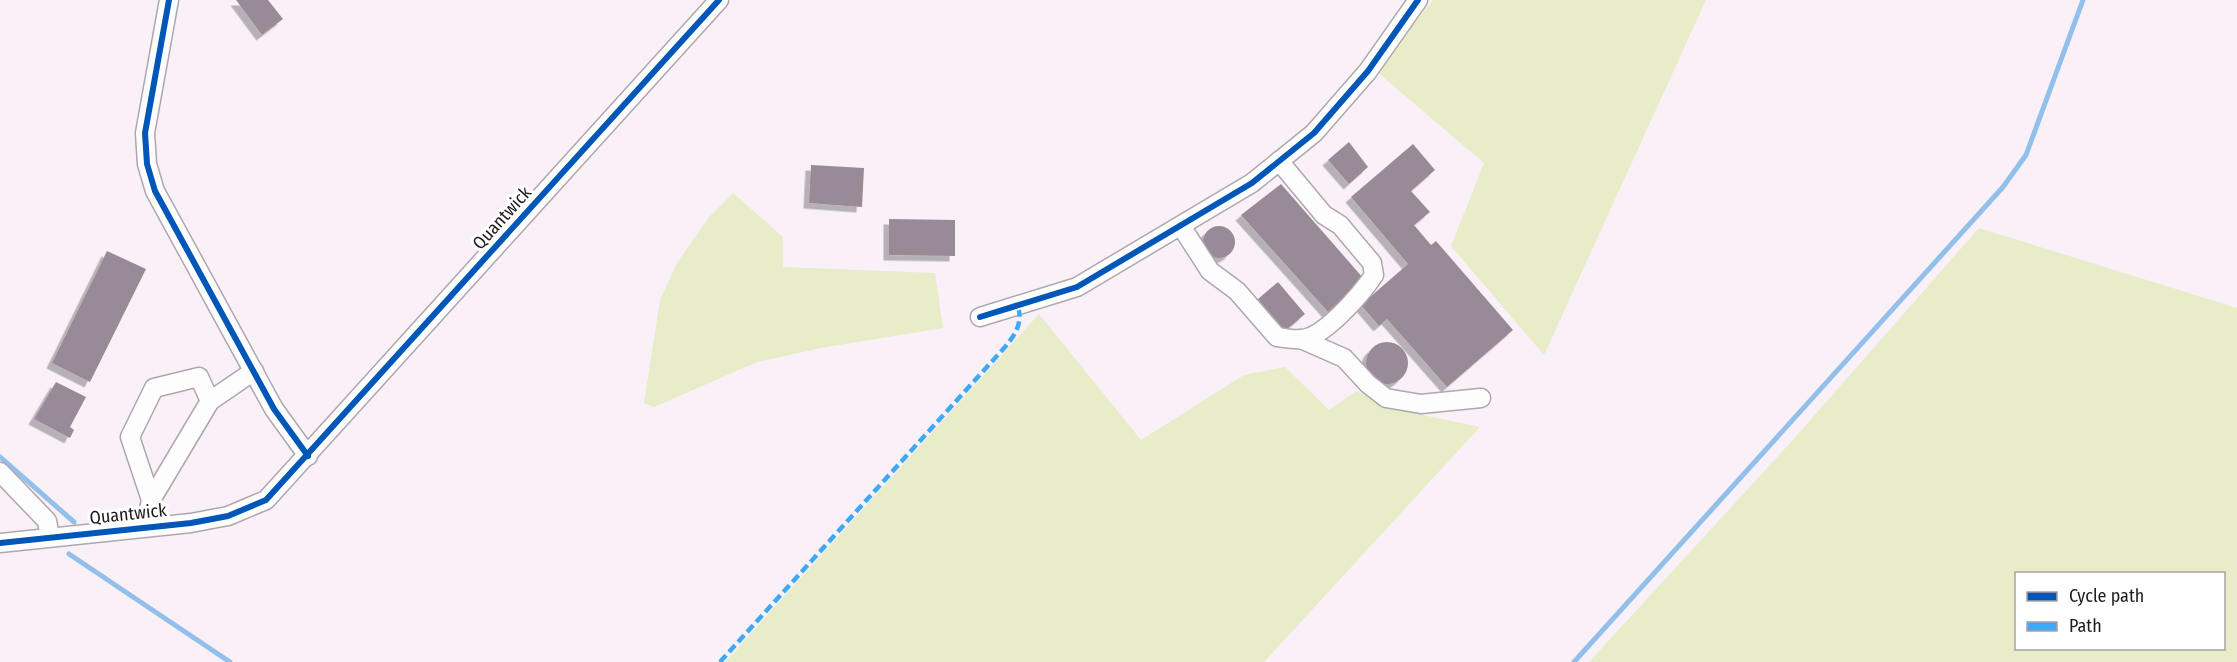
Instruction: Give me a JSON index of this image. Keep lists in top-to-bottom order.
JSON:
{
  "streets": {
    "street": ["Quantwick"]
  },
  "legend": ["Cycle path", "Path"]
}
